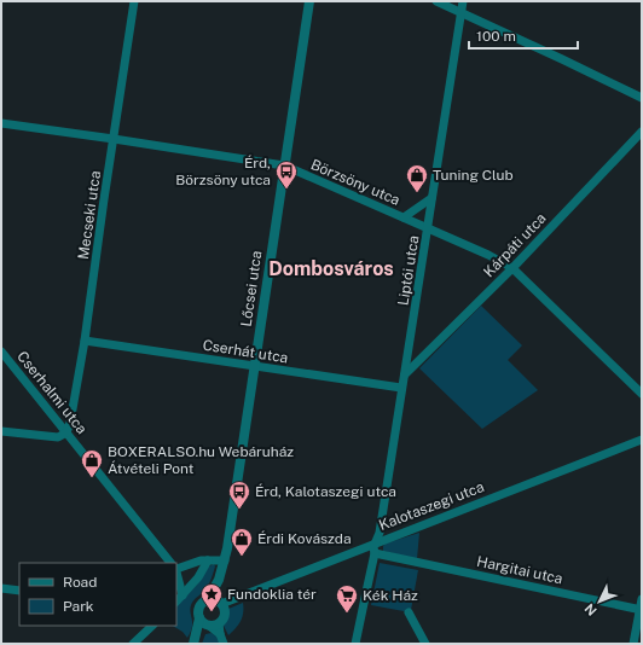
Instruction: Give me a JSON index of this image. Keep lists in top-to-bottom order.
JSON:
{
  "streets": {
    "street": [
      "Börzsöny utca",
      "Mecseki utca",
      "Kárpáti utca",
      "Liptói utca",
      "Lőcsei utca",
      "Cserhát utca",
      "Cserhalmi utca",
      "Kalotaszegi utca",
      "Hargitai utca"
    ]
  },
  "crossings": [
    ["Börzsöny utca", "Mecseki utca"],
    ["Börzsöny utca", "Kárpáti utca"],
    ["Börzsöny utca", "Liptói utca"],
    ["Börzsöny utca", "Lőcsei utca"],
    ["Mecseki utca", "Cserhát utca"],
    ["Mecseki utca", "Cserhalmi utca"],
    ["Kárpáti utca", "Liptói utca"],
    ["Liptói utca", "Cserhát utca"],
    ["Liptói utca", "Kalotaszegi utca"],
    ["Liptói utca", "Hargitai utca"],
    ["Lőcsei utca", "Cserhát utca"],
    ["Lőcsei utca", "Kalotaszegi utca"]
  ],
  "districts": ["Dombosváros"],
  "places": {
    "bus stop": ["Érd, Börzsöny utca", "Érd, Kalotaszegi utca"],
    "shop": ["Tuning Club", "BOXERALSO.hu Webáruház Átvételi Pont", "Érdi Kovászda"],
    "place": ["Fundoklia tér"],
    "supermarket": ["Kék Ház"]
  },
  "legend": ["Road", "Park"],
  "scale_bar": "100 m",
  "north": "bottom left"
}
